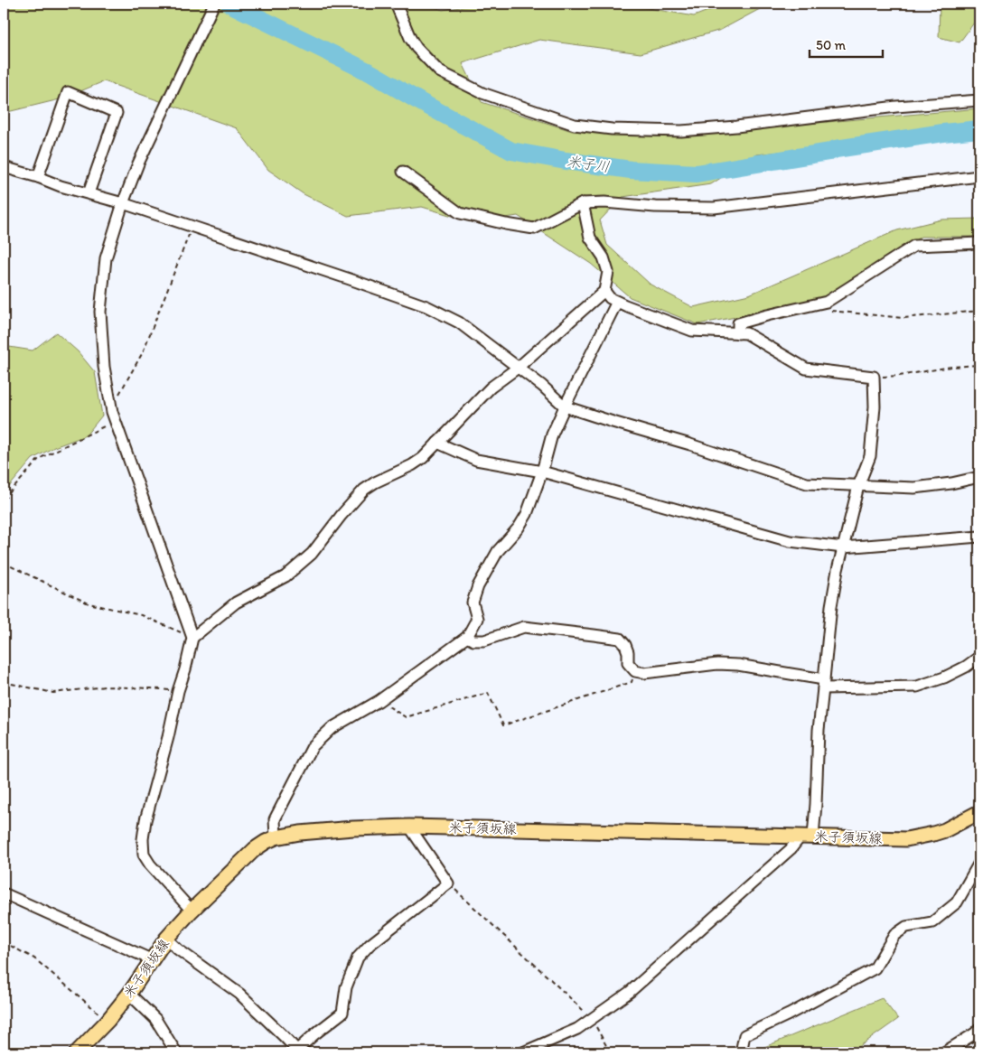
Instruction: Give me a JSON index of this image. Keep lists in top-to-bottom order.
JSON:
{
  "streets": {
    "main road": ["米子須坂線"]
  },
  "water": ["米子川"],
  "scale_bar": "50 m"
}
